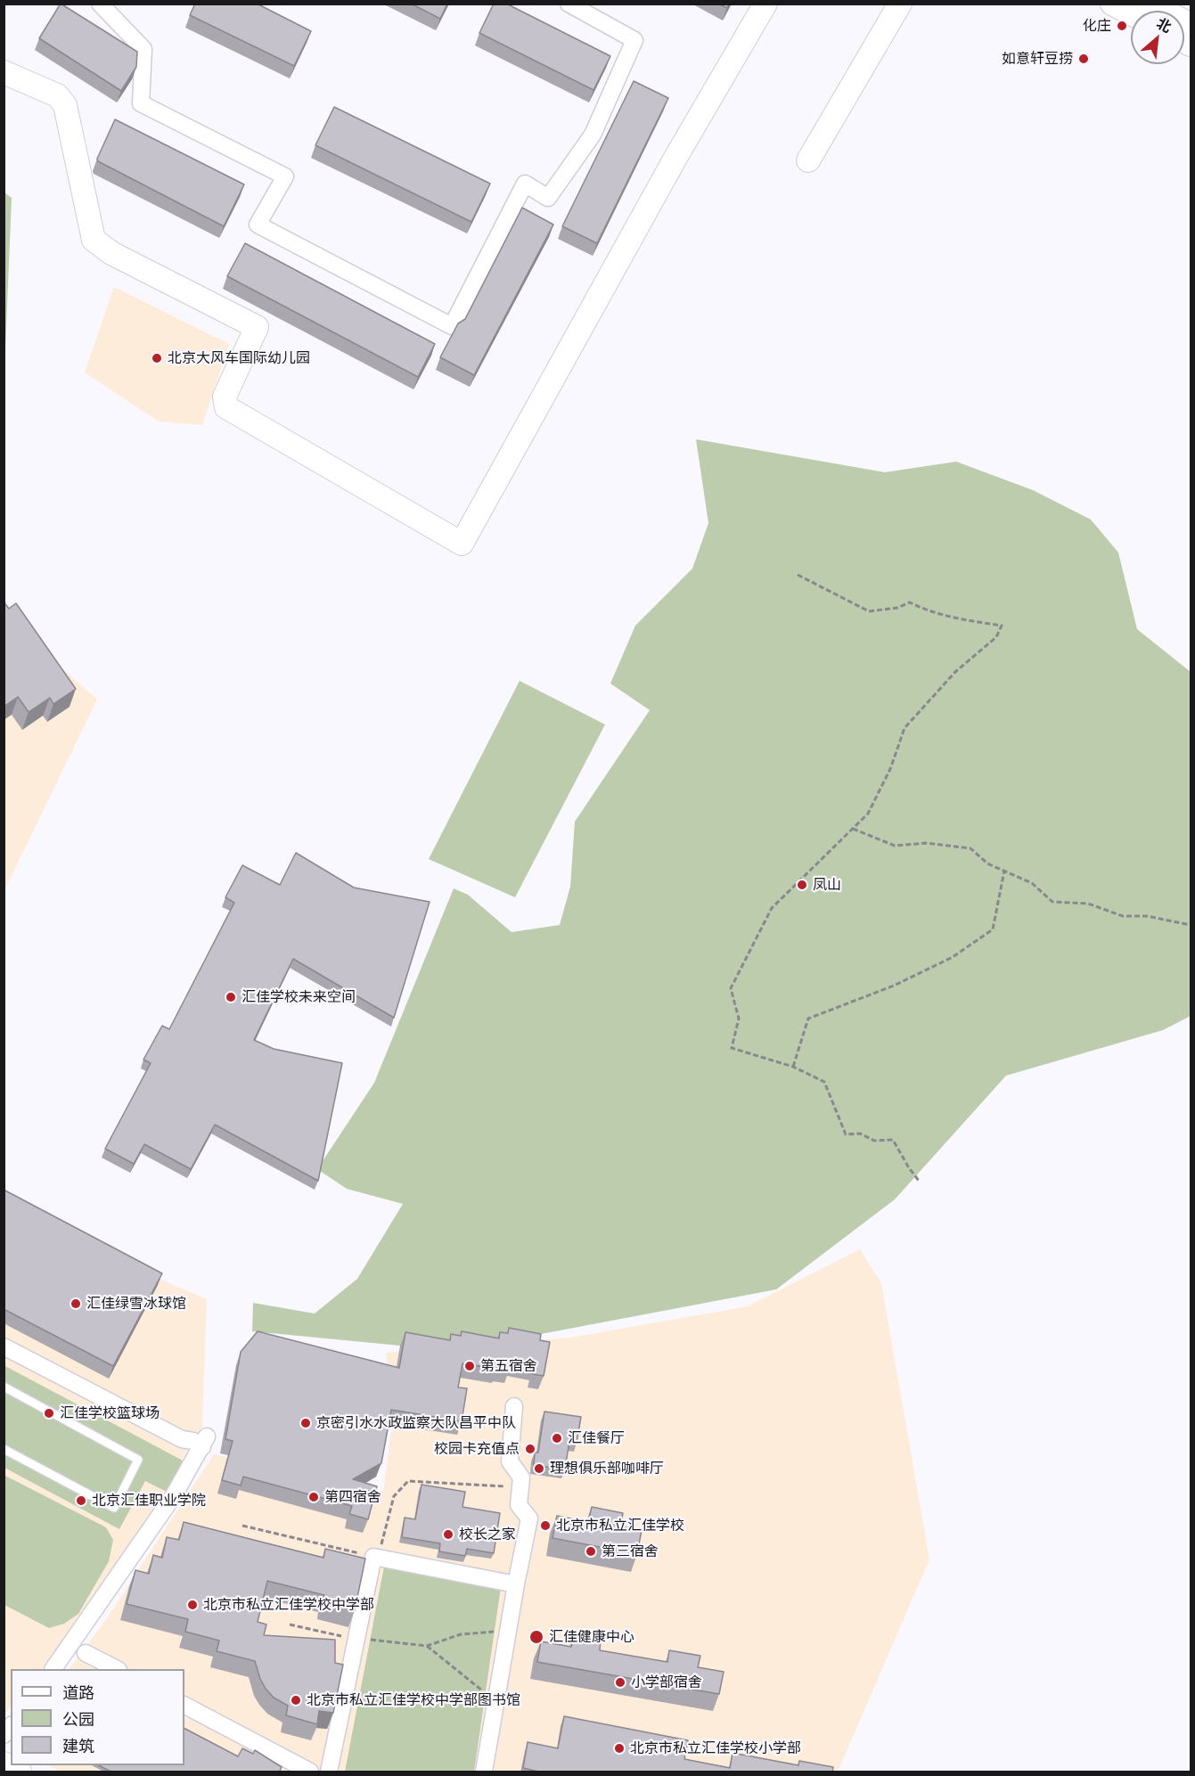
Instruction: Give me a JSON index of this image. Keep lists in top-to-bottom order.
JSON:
{
  "places": [
    "化庄",
    "如意轩豆捞",
    "北京大风车国际幼儿园",
    "凤山",
    "汇佳学校未来空间",
    "汇佳绿雪冰球馆",
    "第五宿舍",
    "汇佳学校篮球场",
    "京密引水水政监察大队昌平中队",
    "汇佳餐厅",
    "校园卡充值点",
    "理想俱乐部咖啡厅",
    "第四宿舍",
    "北京汇佳职业学院",
    "北京市私立汇佳学校",
    "校长之家",
    "第三宿舍",
    "北京市私立汇佳学校中学部",
    "汇佳健康中心",
    "小学部宿舍",
    "北京市私立汇佳学校中学部图书馆",
    "北京市私立汇佳学校小学部"
  ],
  "legend": ["道路", "公园", "建筑"],
  "north": "top right"
}
